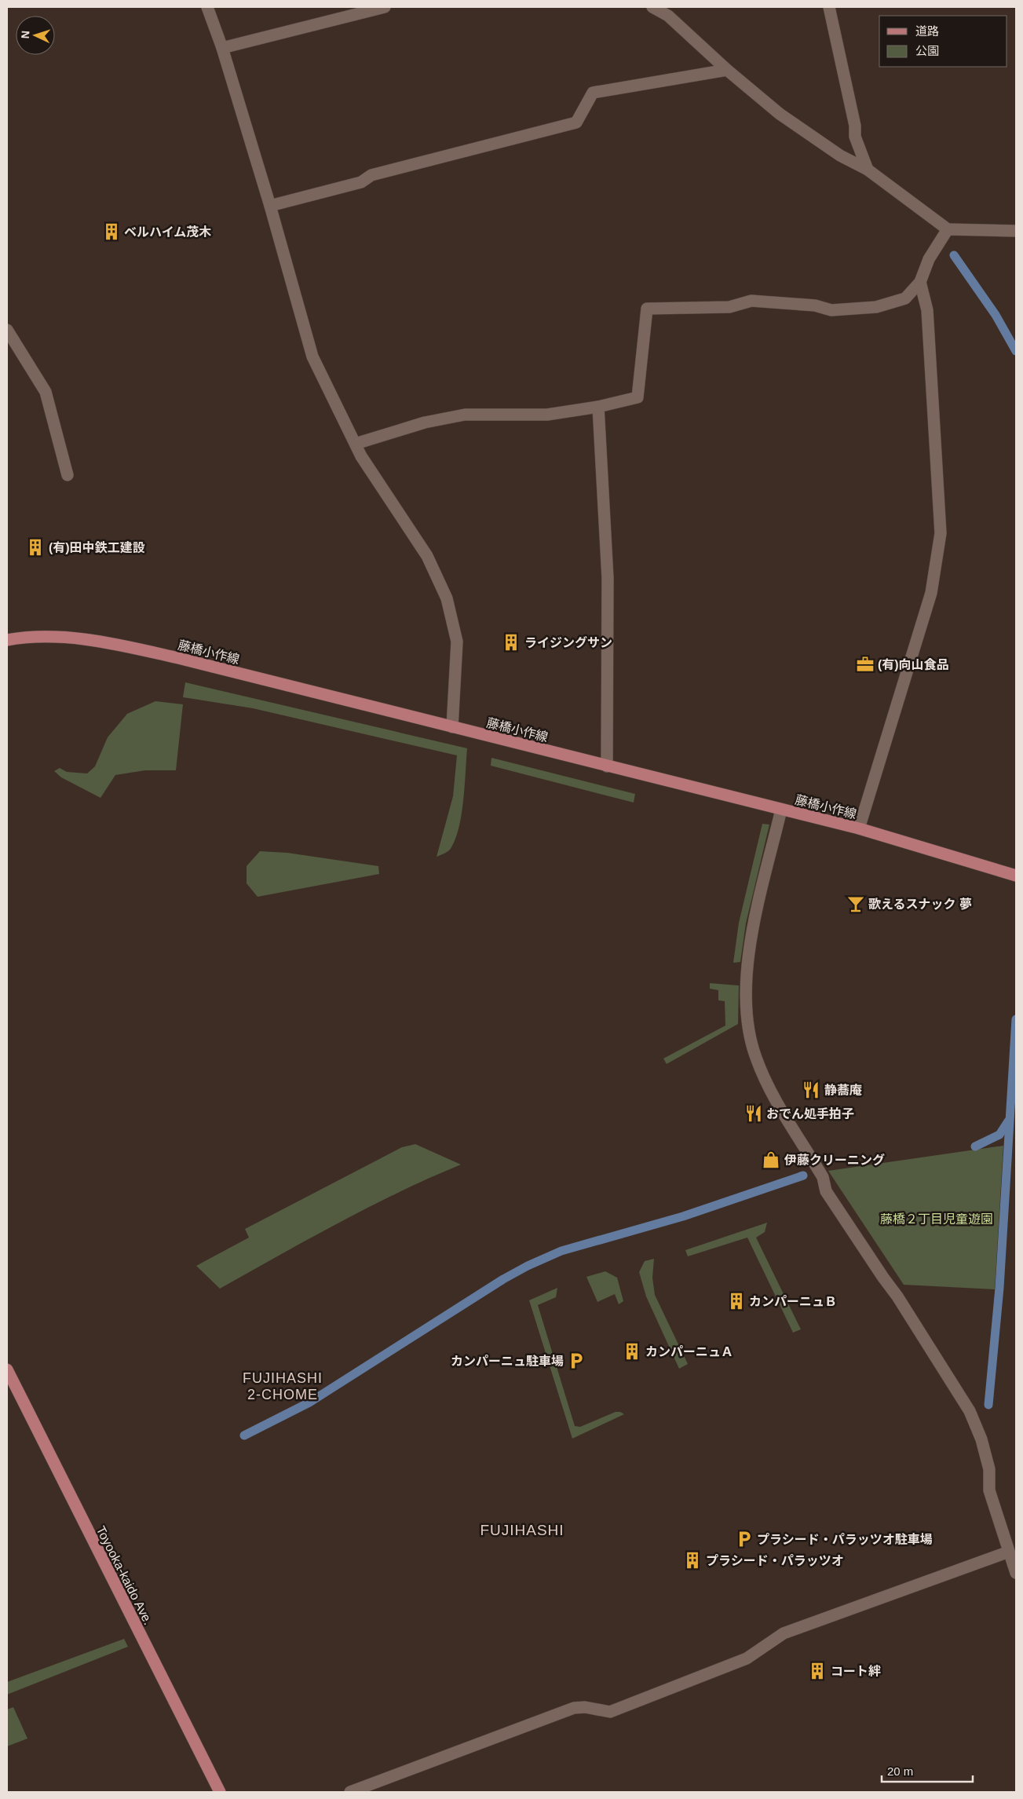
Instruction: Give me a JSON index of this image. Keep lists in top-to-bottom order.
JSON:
{
  "streets": {
    "main road": ["藤橋小作線", "Toyooka-kaido Ave."]
  },
  "districts": ["FUJIHASHI 2-CHOME", "FUJIHASHI"],
  "parks": ["藤橋２丁目児童遊園"],
  "places": {
    "building": [
      "ベルハイム茂木",
      "(有)田中鉄工建設",
      "ライジングサン",
      "カンパーニュＢ",
      "カンパーニュＡ",
      "プラシード・パラッツオ",
      "コート絆"
    ],
    "office": ["(有)向山食品"],
    "bar": ["歌えるスナック 夢"],
    "restaurant": ["静蕎庵", "おでん処手拍子"],
    "shop": ["伊藤クリーニング"],
    "parking": ["カンパーニュ駐車場", "プラシード・パラッツオ駐車場"]
  },
  "legend": ["道路", "公園"],
  "scale_bar": "20 m",
  "north": "left"
}
